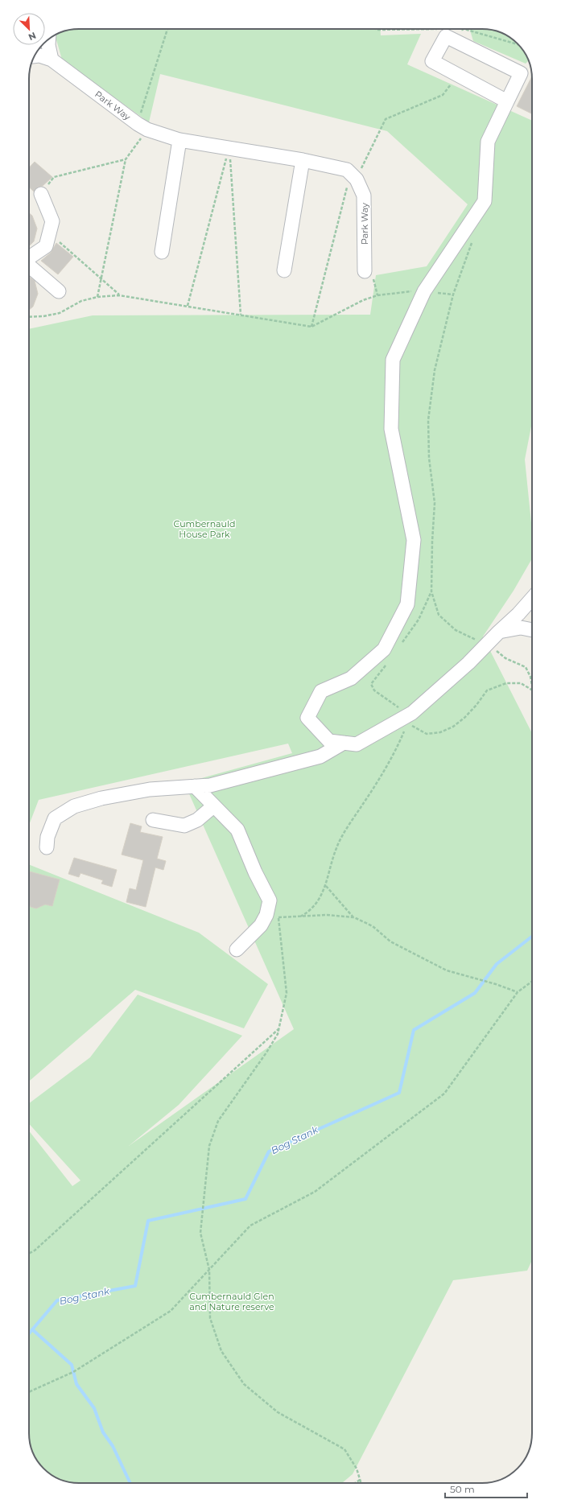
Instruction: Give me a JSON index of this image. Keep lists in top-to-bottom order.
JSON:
{
  "streets": {
    "street": ["Park Way"]
  },
  "water": ["Bog Stank"],
  "parks": ["Cumbernauld House Park", "Cumbernauld Glen and Nature reserve"],
  "scale_bar": "50 m",
  "north": "bottom right"
}
